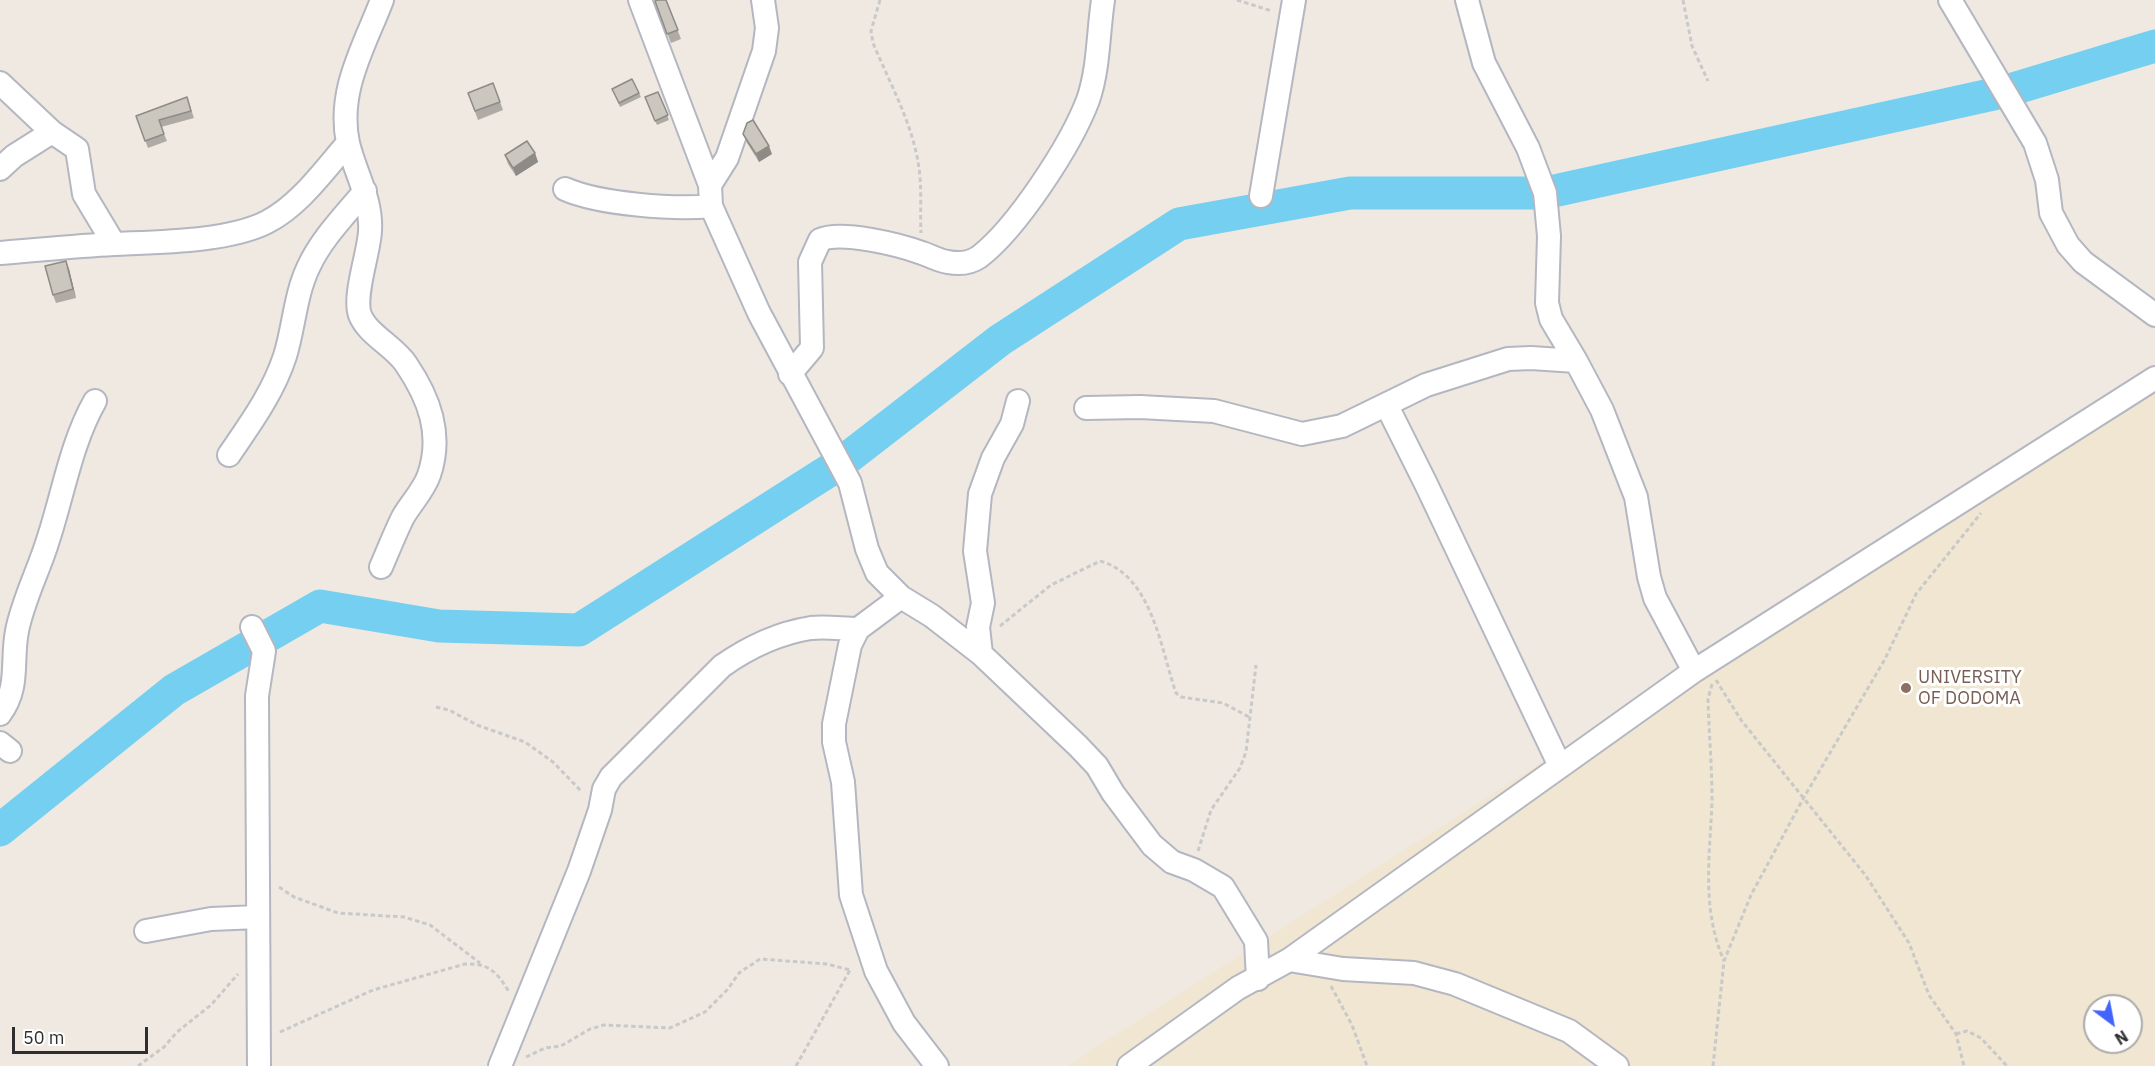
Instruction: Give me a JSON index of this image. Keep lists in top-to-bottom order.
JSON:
{
  "places": ["UNIVERSITY OF DODOMA"],
  "scale_bar": "50 m",
  "north": "bottom right"
}
